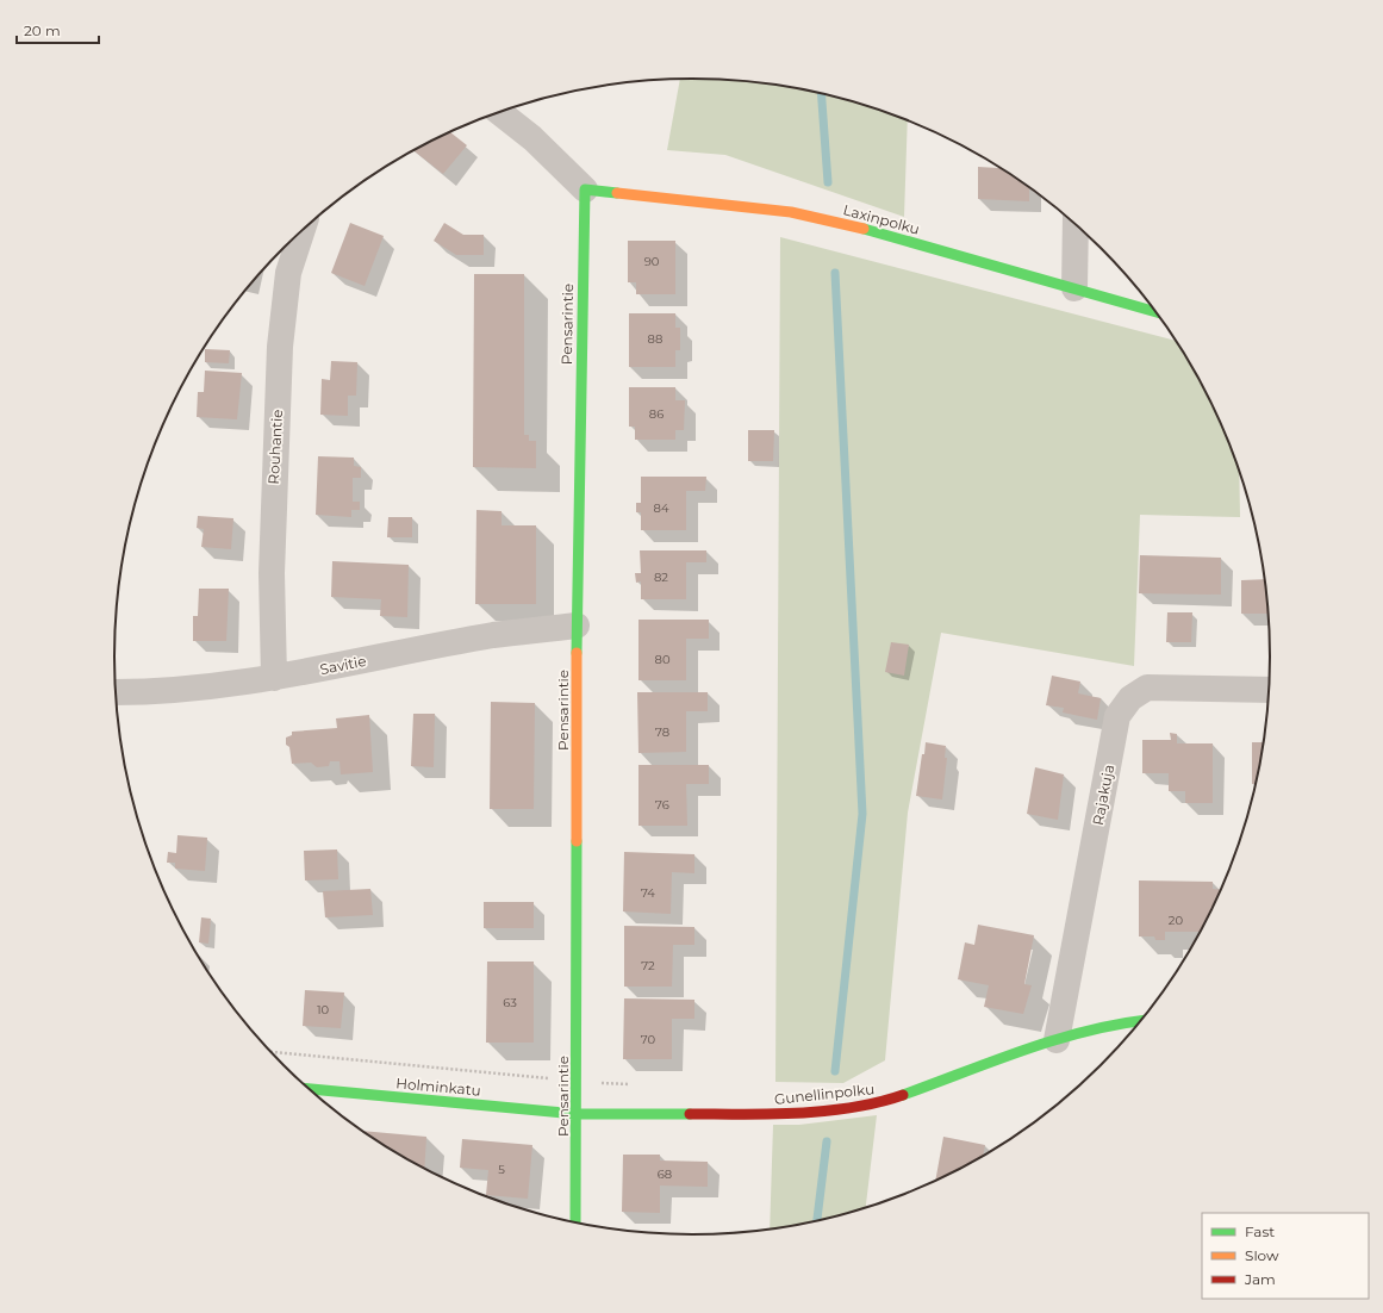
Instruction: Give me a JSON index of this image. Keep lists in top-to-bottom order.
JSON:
{
  "streets": {
    "street": [
      "Laxinpolku",
      "Pensarintie",
      "Rouhantie",
      "Savitie",
      "Rajakuja",
      "Holminkatu",
      "Gunellinpolku"
    ]
  },
  "crossings": [
    ["Laxinpolku", "Pensarintie"],
    ["Pensarintie", "Savitie"],
    ["Pensarintie", "Holminkatu"],
    ["Pensarintie", "Gunellinpolku"],
    ["Rouhantie", "Savitie"],
    ["Rajakuja", "Gunellinpolku"],
    ["Holminkatu", "Gunellinpolku"]
  ],
  "house_numbers": [
    "90",
    "88",
    "86",
    "84",
    "82",
    "80",
    "78",
    "76",
    "74",
    "20",
    "72",
    "63",
    "10",
    "70",
    "5",
    "68"
  ],
  "legend": ["Fast", "Slow", "Jam"],
  "scale_bar": "20 m"
}
